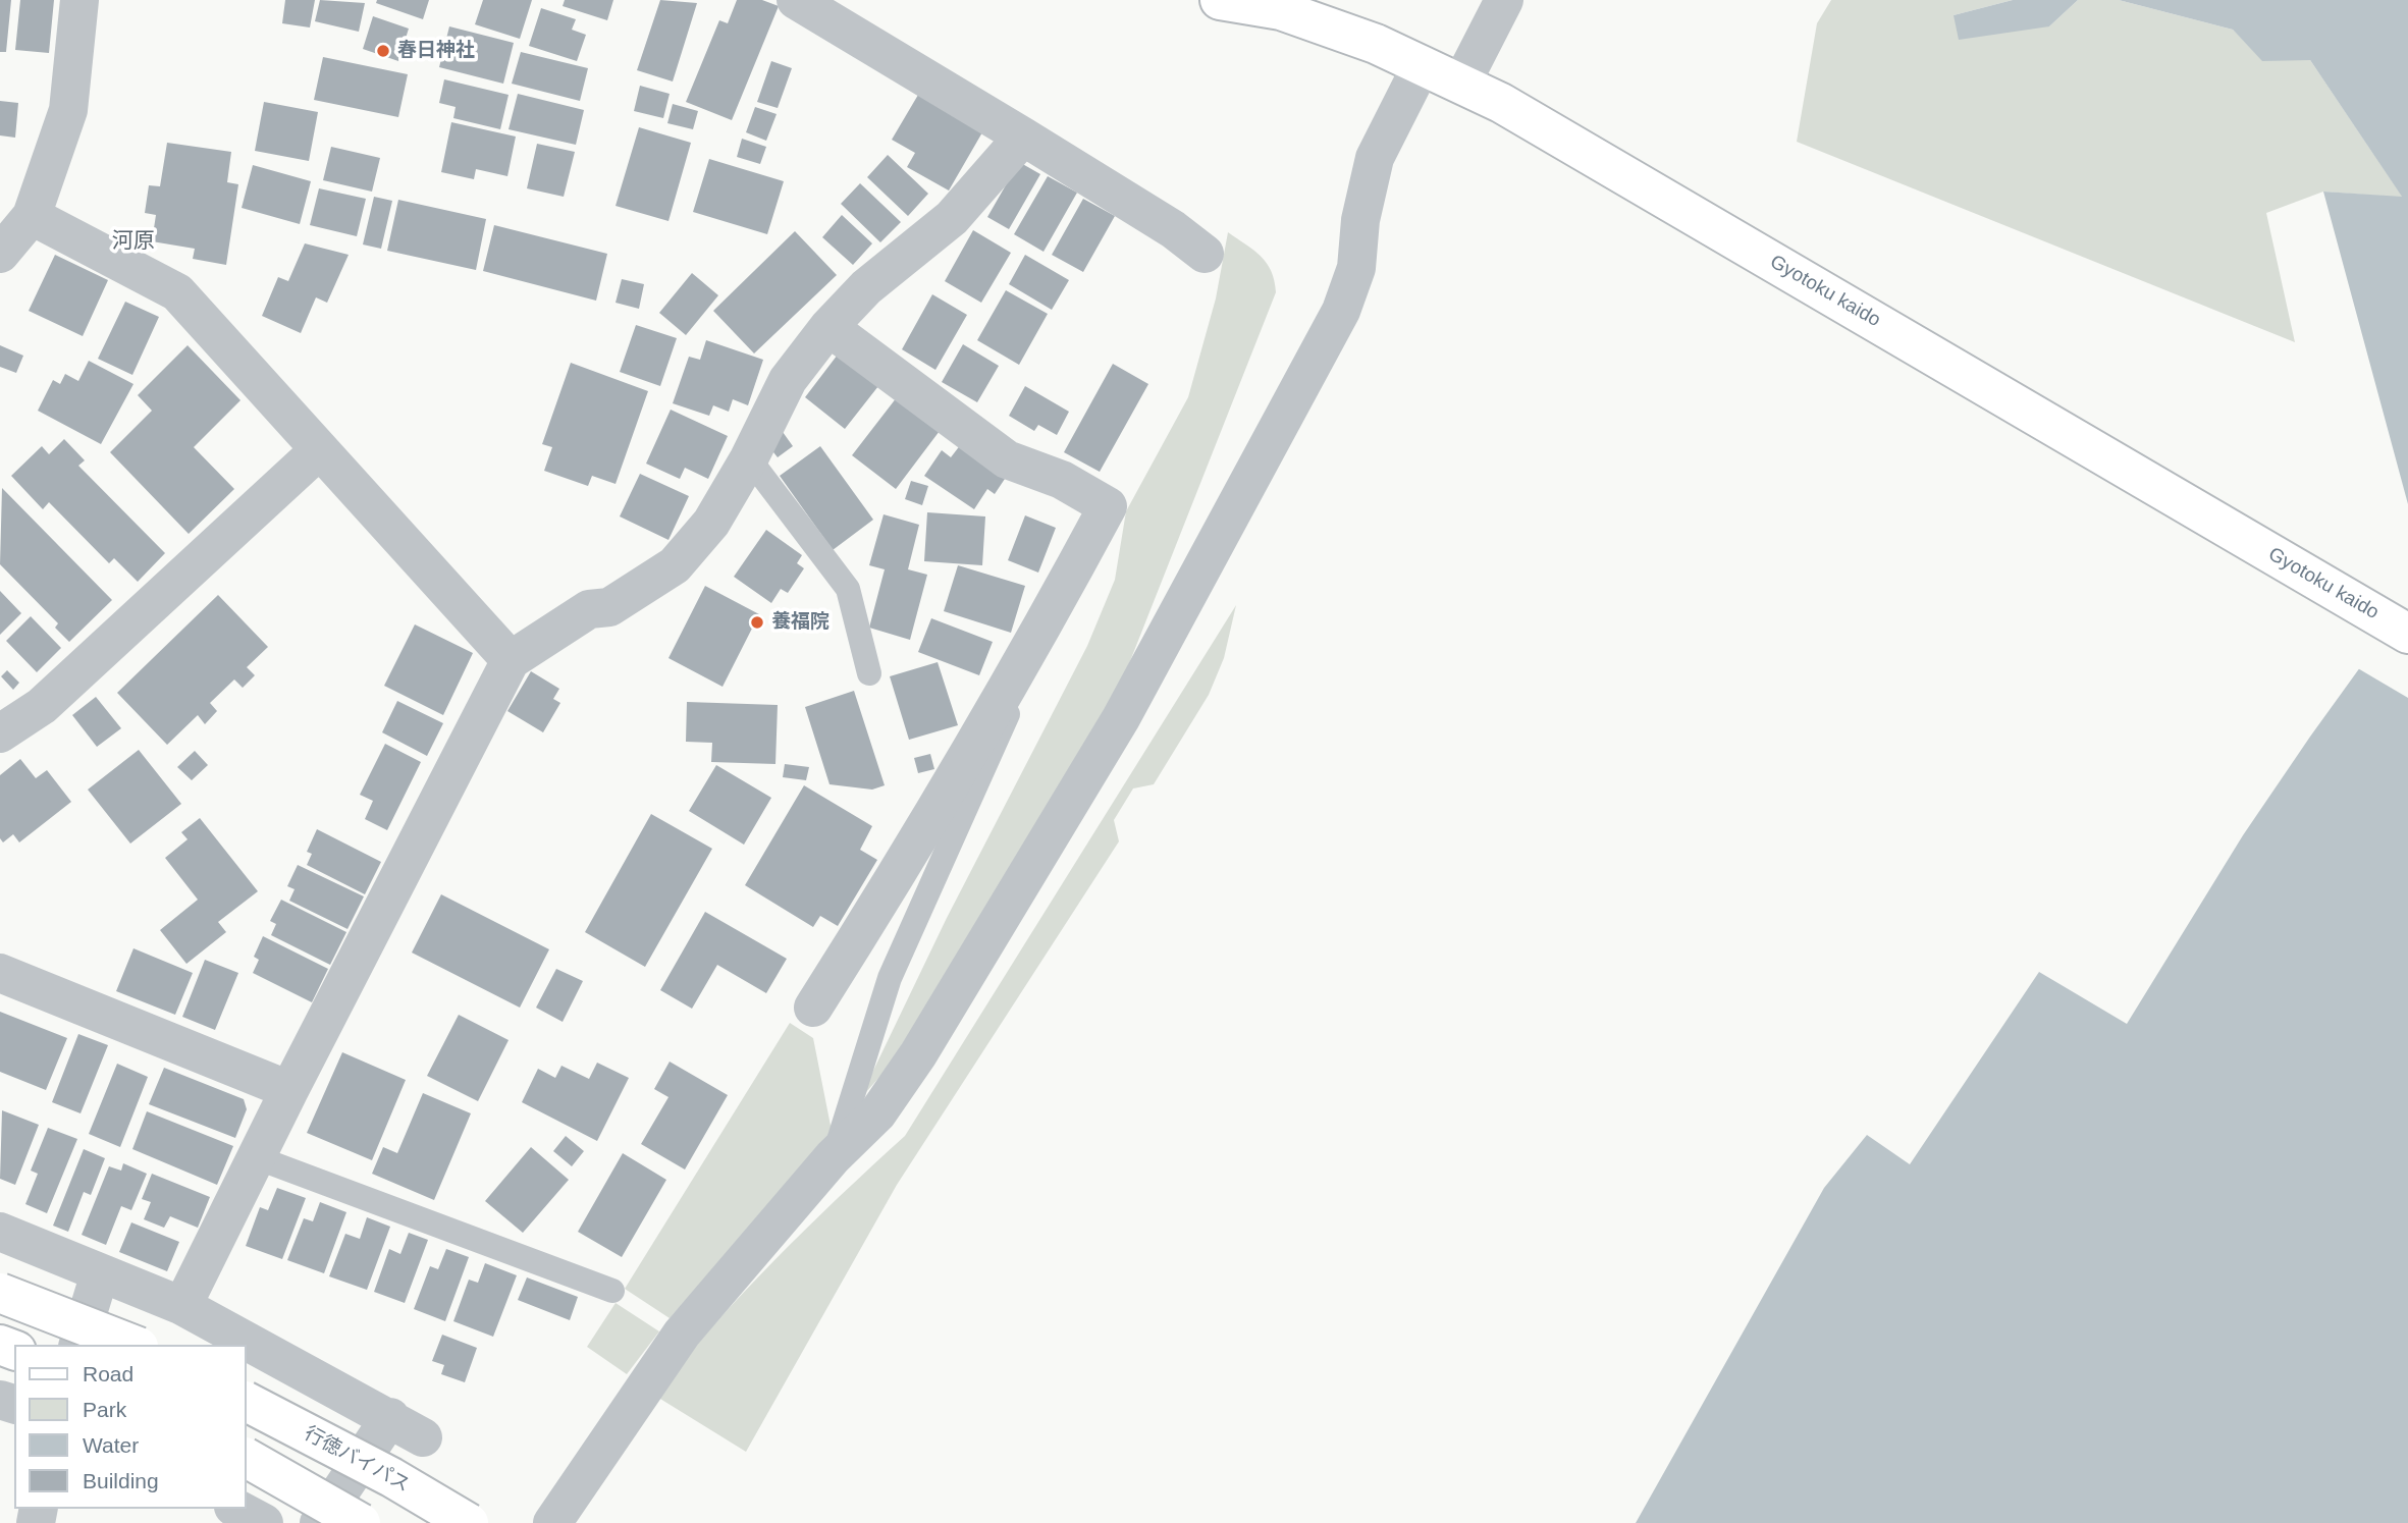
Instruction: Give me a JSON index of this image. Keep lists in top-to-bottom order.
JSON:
{
  "streets": {
    "main road": ["Gyotoku kaido", "行徳バイパス"]
  },
  "districts": ["河原"],
  "places": ["春日神社", "養福院"],
  "legend": [
    "Road",
    "Park",
    "Water",
    "Building"
  ]
}
